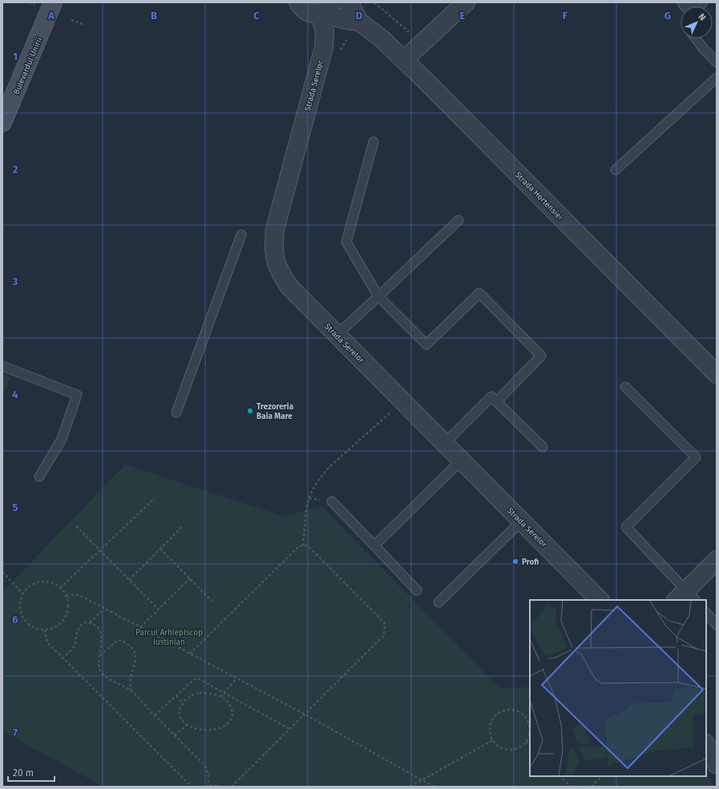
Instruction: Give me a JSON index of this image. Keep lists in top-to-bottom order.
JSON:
{
  "streets": {
    "main road": ["Bulevardul Unirii"],
    "street": ["Strada Serelor", "Strada Hortensiei"]
  },
  "crossings": [
    ["Strada Serelor", "Strada Hortensiei"]
  ],
  "parks": ["Parcul Arhiepiscop Iustinian"],
  "places": ["Trezoreria Baia Mare", "Profi"],
  "scale_bar": "20 m",
  "north": "top right",
  "grid": {
    "columns": [
      "A",
      "B",
      "C",
      "D",
      "E",
      "F",
      "G"
    ],
    "rows": [
      "1",
      "2",
      "3",
      "4",
      "5",
      "6",
      "7"
    ]
  }
}
